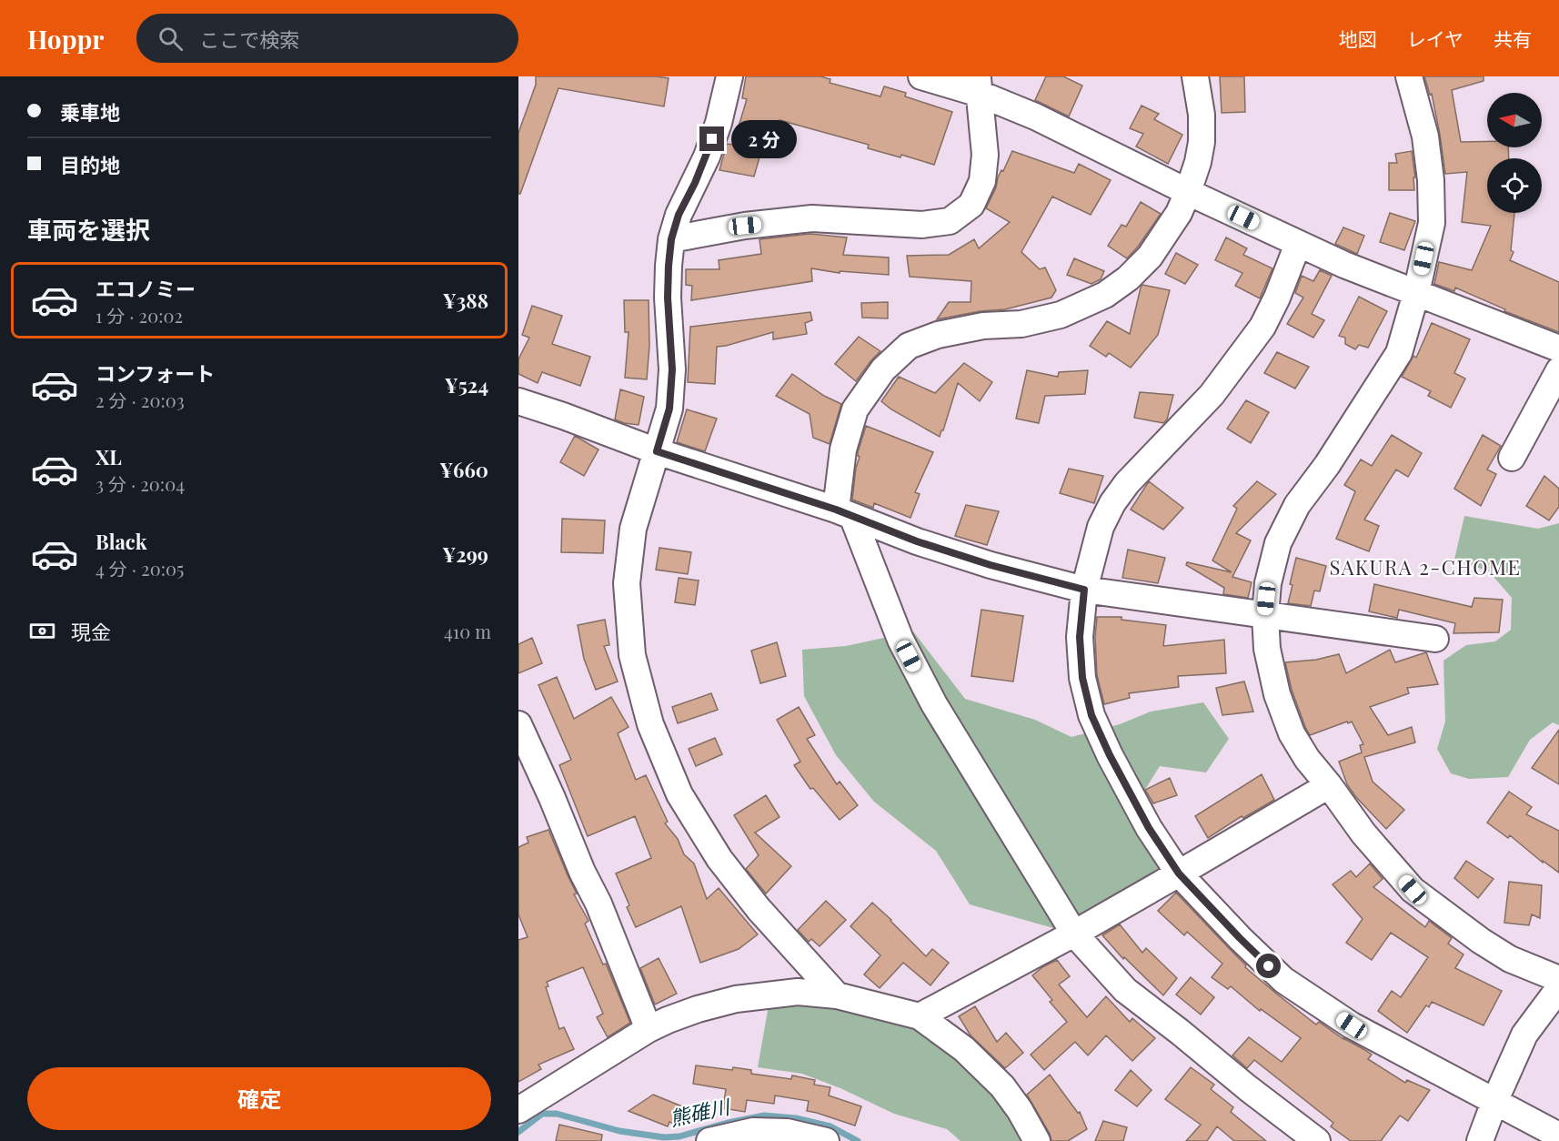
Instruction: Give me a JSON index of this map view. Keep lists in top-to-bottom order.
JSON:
{
  "districts": ["SAKURA 2-CHOME"],
  "water": ["熊碓川"],
  "north": "left",
  "page": {
    "header": "Hoppr",
    "search": "ここで検索",
    "nav": ["地図", "レイヤ", "共有"],
    "banner": ["乗車地", "目的地"],
    "bubble": "2 分",
    "heading": "車両を選択",
    "list": [
      {
        "name": "エコノミー",
        "note": "1 分 · 20:02",
        "value": "¥388"
      },
      {
        "name": "コンフォート",
        "note": "2 分 · 20:03",
        "value": "¥524"
      },
      {
        "name": "XL",
        "note": "3 分 · 20:04",
        "value": "¥660"
      },
      {
        "name": "Black",
        "note": "4 分 · 20:05",
        "value": "¥299"
      }
    ],
    "pay": ["現金", "410 m"],
    "buttons": "確定"
  }
}
